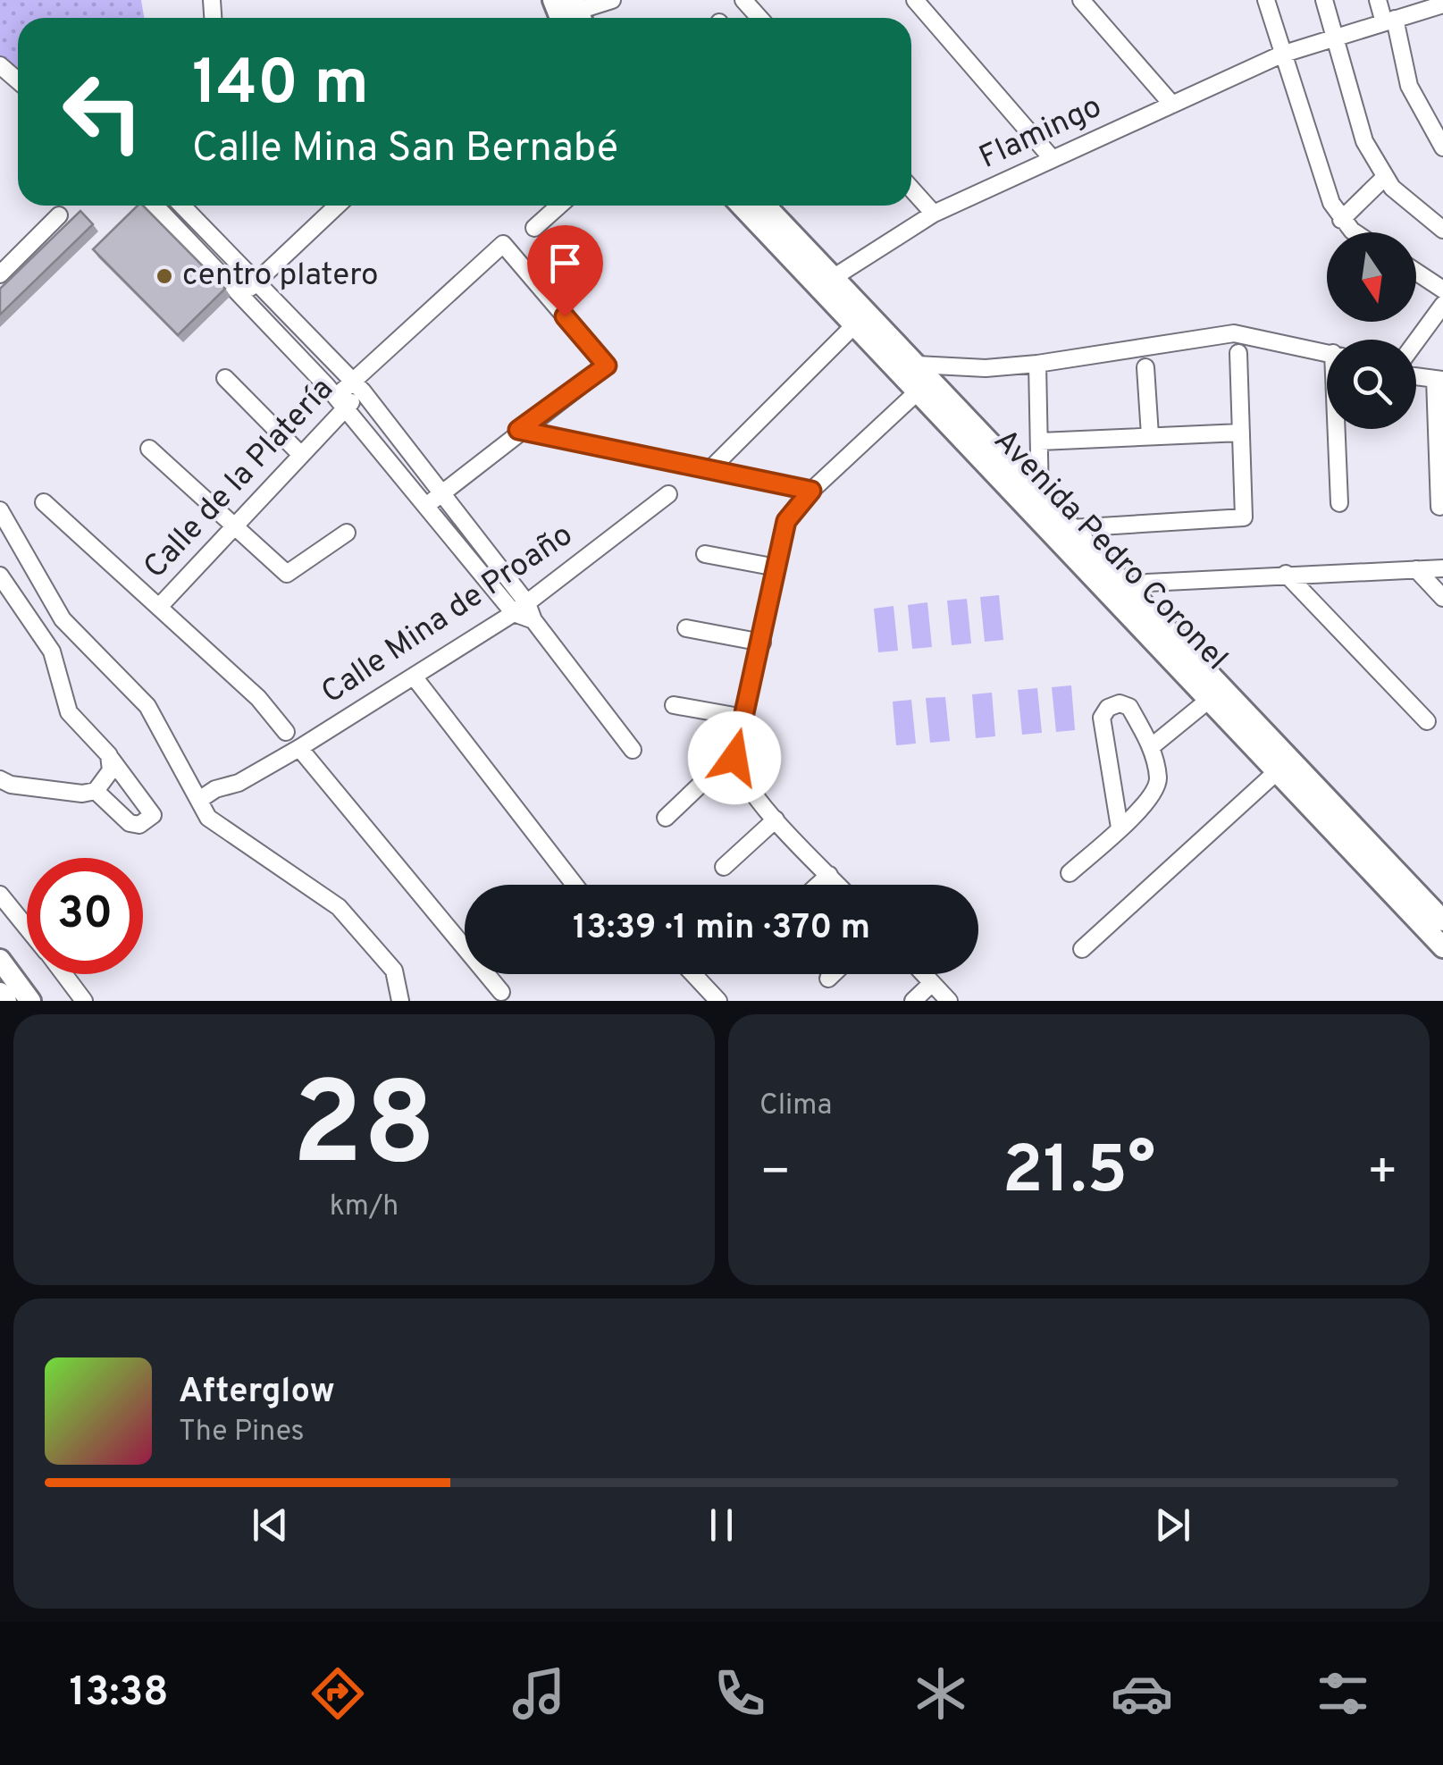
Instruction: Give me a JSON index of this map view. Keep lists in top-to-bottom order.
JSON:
{
  "streets": {
    "main road": ["Avenida Pedro Coronel"],
    "street": ["Flamingo", "Calle de la Platería", "Calle Mina de Proaño"]
  },
  "crossings": [
    ["Flamingo", "Avenida Pedro Coronel"]
  ],
  "places": ["centro platero"],
  "north": "bottom",
  "page": {
    "turn": ["140 m", "Calle Mina San Bernabé"],
    "limit": "30",
    "trip": "13:39 · 1 min · 370 m",
    "tile": [
      ["28", "km/h"],
      "Clima"
    ],
    "heat": ["−", "21.5°", "+"],
    "song": ["Afterglow", "The Pines"],
    "tabs": "13:38"
  }
}
